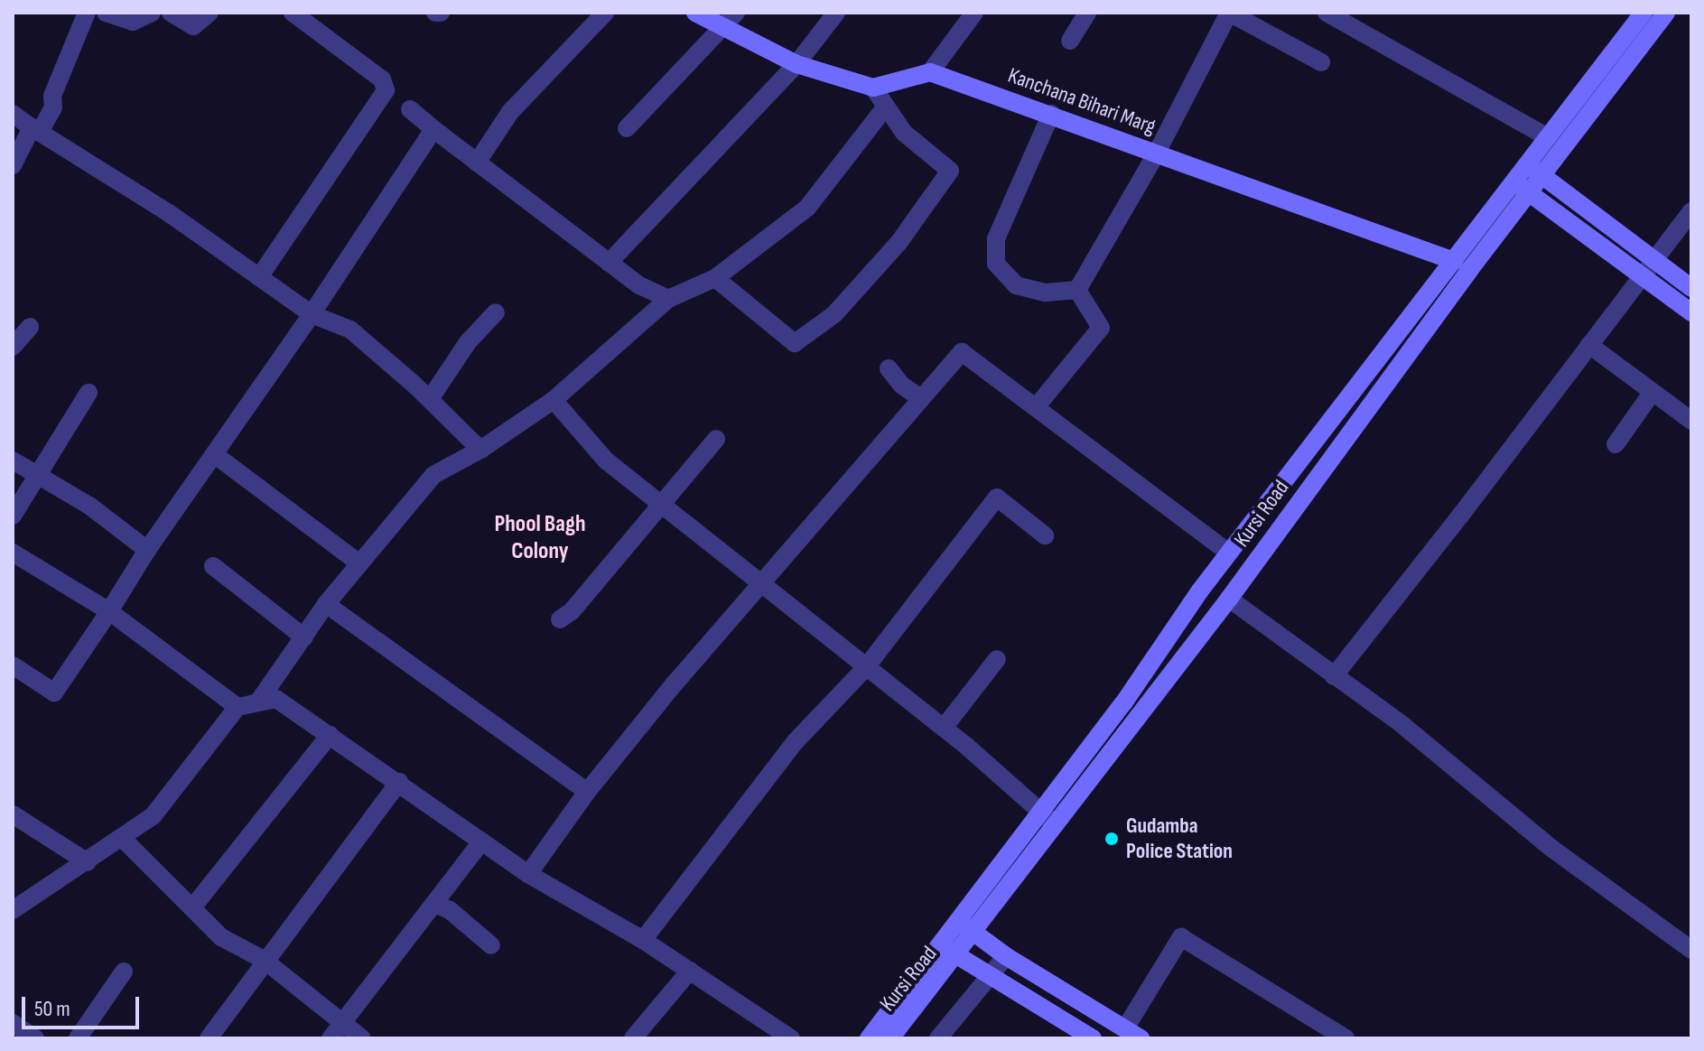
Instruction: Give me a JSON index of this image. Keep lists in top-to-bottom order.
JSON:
{
  "streets": {
    "main road": ["Kanchana Bihari Marg", "Kursi Road"]
  },
  "crossings": [
    ["Kanchana Bihari Marg", "Kursi Road"]
  ],
  "districts": ["Phool Bagh Colony"],
  "places": ["Gudamba Police Station"],
  "scale_bar": "50 m"
}
